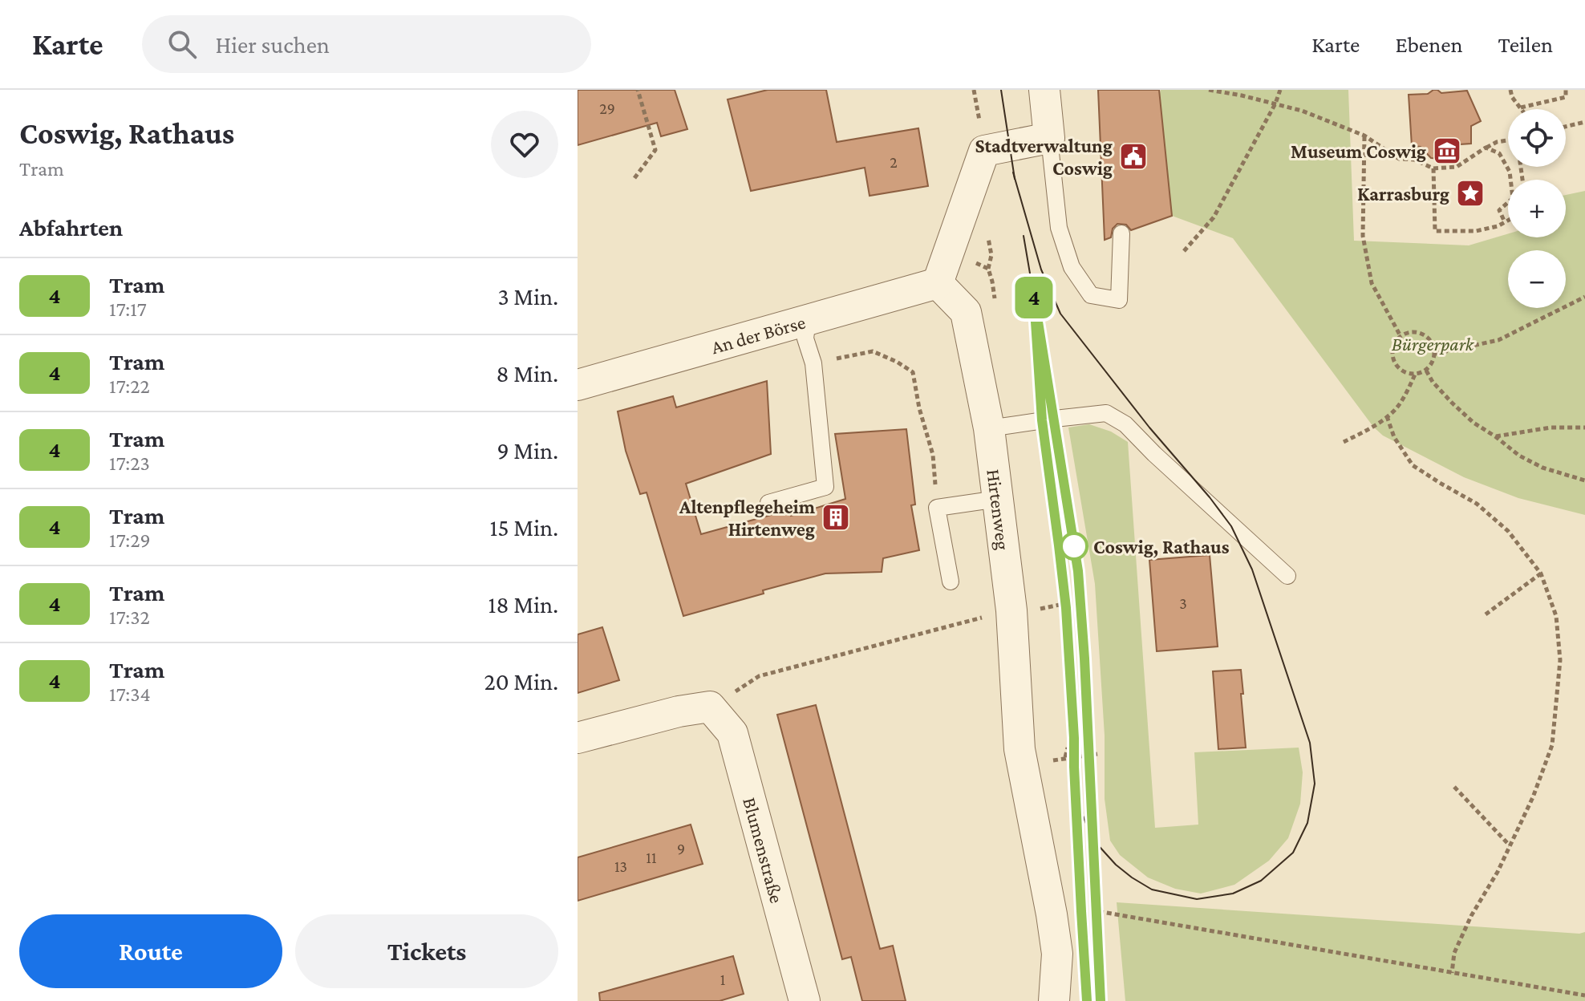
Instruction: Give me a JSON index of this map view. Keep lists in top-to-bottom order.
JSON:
{
  "streets": {
    "street": ["An der Börse", "Hirtenweg", "Blumenstraße"]
  },
  "crossings": [
    ["An der Börse", "Hirtenweg"]
  ],
  "parks": ["Bürgerpark"],
  "places": {
    "museum": ["Museum Coswig"],
    "public building": ["Stadtverwaltung Coswig"],
    "place": ["Karrasburg"],
    "building": ["Altenpflegeheim Hirtenweg"],
    "other": ["Coswig, Rathaus"]
  },
  "lines": ["tram line 4"],
  "house_numbers": [
    "29",
    "2",
    "3",
    "9",
    "11",
    "13",
    "1"
  ],
  "page": {
    "header": "Karte",
    "search": "Hier suchen",
    "nav": ["Karte", "Ebenen", "Teilen"],
    "heading": [
      ["Coswig, Rathaus", "Tram"],
      "Abfahrten"
    ],
    "on_map": "4",
    "map_buttons": ["+", "−"],
    "list": [
      {
        "mark": "4",
        "name": "Tram",
        "note": "17:17",
        "value": "3 Min."
      },
      {
        "mark": "4",
        "name": "Tram",
        "note": "17:22",
        "value": "8 Min."
      },
      {
        "mark": "4",
        "name": "Tram",
        "note": "17:23",
        "value": "9 Min."
      },
      {
        "mark": "4",
        "name": "Tram",
        "note": "17:29",
        "value": "15 Min."
      },
      {
        "mark": "4",
        "name": "Tram",
        "note": "17:32",
        "value": "18 Min."
      },
      {
        "mark": "4",
        "name": "Tram",
        "note": "17:34",
        "value": "20 Min."
      }
    ],
    "buttons": ["Route", "Tickets"]
  }
}
